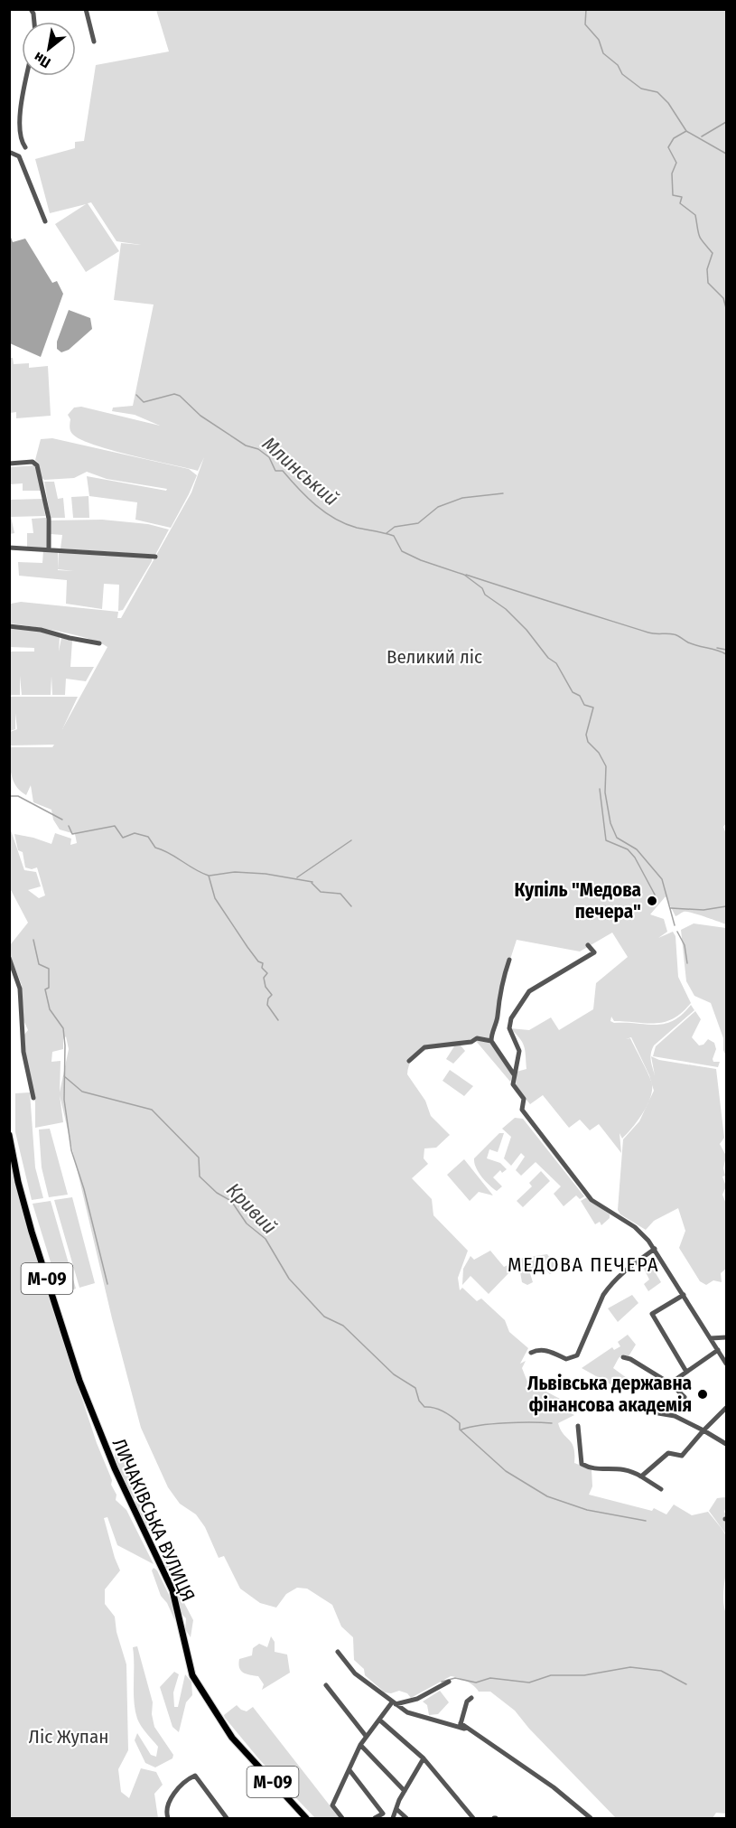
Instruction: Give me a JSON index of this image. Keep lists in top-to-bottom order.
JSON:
{
  "streets": {
    "main road": ["М-09", "ЛИЧАКІВСЬКА ВУЛИЦЯ"]
  },
  "districts": ["МЕДОВА ПЕЧЕРА"],
  "water": ["Млинський", "Кривий"],
  "parks": ["Великий ліс", "Ліс Жупан"],
  "places": ["Купіль \"Медова печера\"", "Львівська державна фінансова академія"],
  "north": "bottom left"
}
